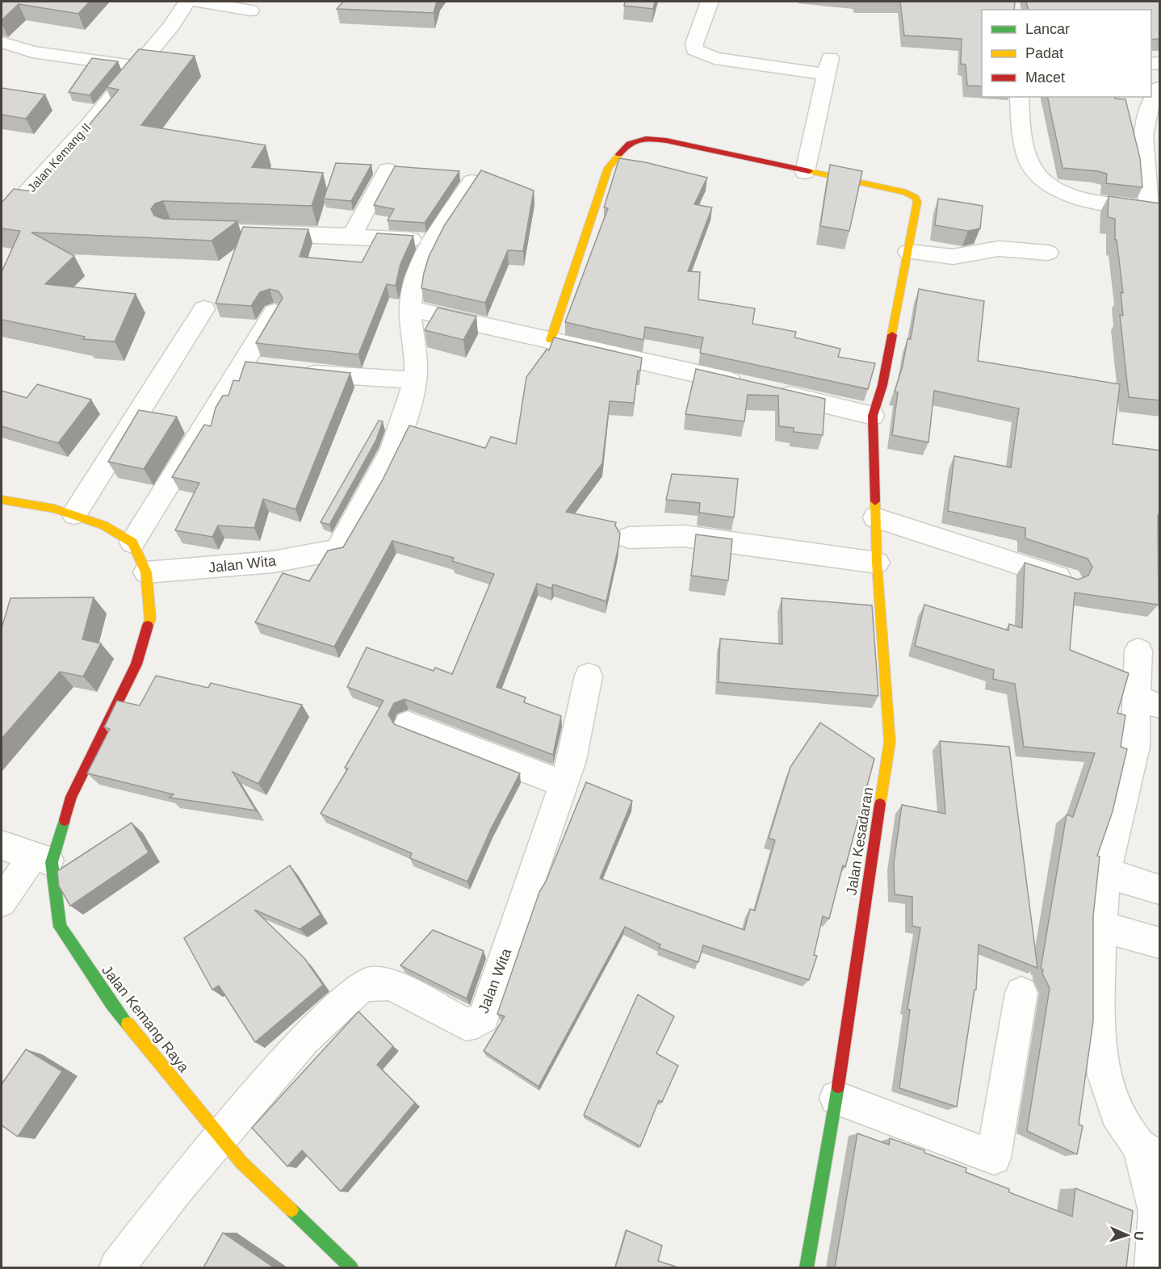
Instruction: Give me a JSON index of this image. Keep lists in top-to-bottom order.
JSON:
{
  "streets": {
    "street": [
      "Jalan Kemang II",
      "Jalan Wita",
      "Jalan Kesadaran",
      "Jalan Kemang Raya"
    ]
  },
  "crossings": [
    ["Jalan Wita", "Jalan Kemang Raya"]
  ],
  "legend": ["Lancar", "Padat", "Macet"],
  "north": "right"
}
